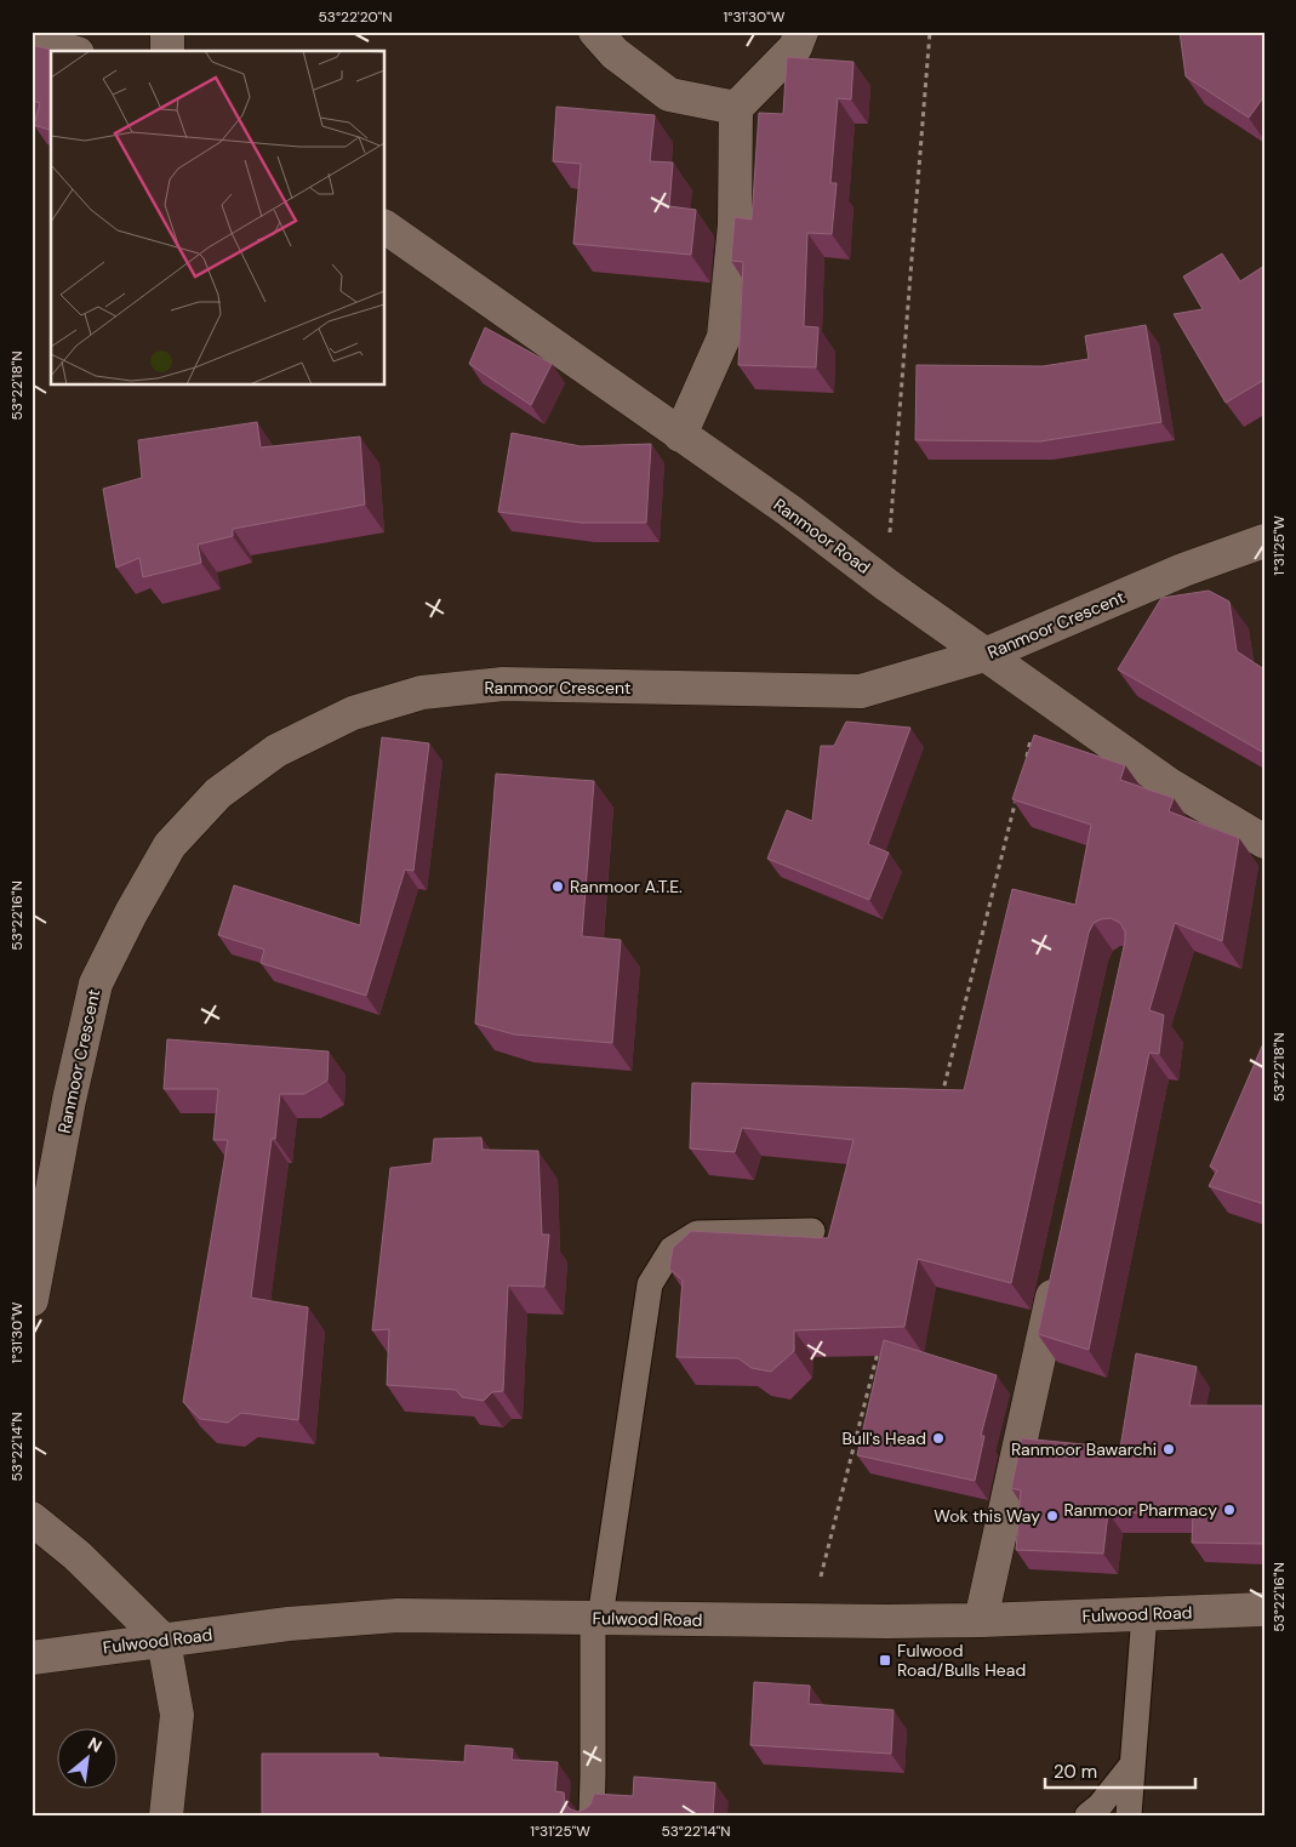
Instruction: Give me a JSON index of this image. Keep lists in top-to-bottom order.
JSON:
{
  "streets": {
    "street": ["Ranmoor Road", "Ranmoor Crescent", "Fulwood Road"]
  },
  "crossings": [
    ["Ranmoor Road", "Ranmoor Crescent"]
  ],
  "places": {
    "other": [
      "Ranmoor A.T.E.",
      "Bull's Head",
      "Ranmoor Bawarchi",
      "Ranmoor Pharmacy",
      "Wok this Way"
    ],
    "transit": ["Fulwood Road/Bulls Head"]
  },
  "scale_bar": "20 m",
  "north": "top right",
  "coordinates": [
    "53°22'20\"N",
    "1°31'30\"W",
    "53°22'18\"N",
    "1°31'25\"W",
    "53°22'16\"N",
    "53°22'14\"N"
  ]
}
